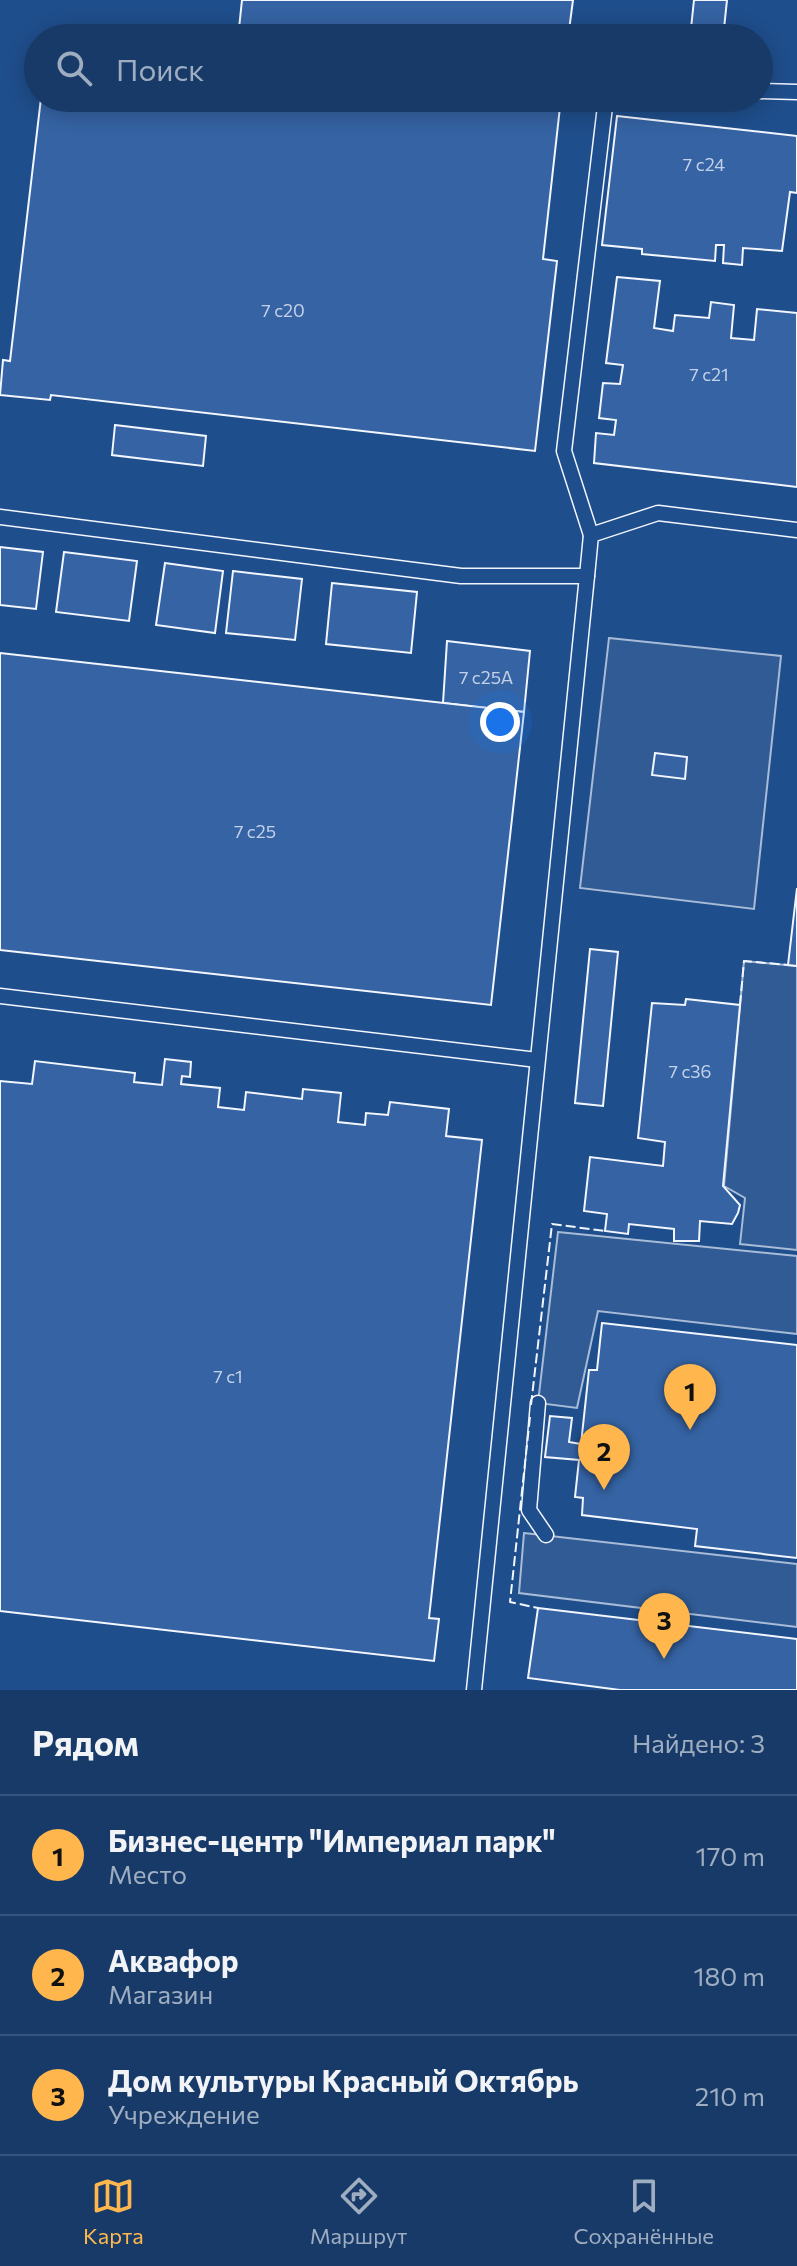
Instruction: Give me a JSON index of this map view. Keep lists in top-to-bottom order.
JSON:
{
  "house_numbers": [
    "7 с24",
    "7 с20",
    "7 с21",
    "7 с25А",
    "7 с25",
    "7 с36",
    "7 с1"
  ],
  "page": {
    "search": "Поиск",
    "pins": ["1", "2", "3"],
    "heading": ["Рядом", "Найдено: 3"],
    "list": [
      {
        "mark": "1",
        "name": "Бизнес-центр \"Империал парк\"",
        "note": "Место",
        "value": "170 m"
      },
      {
        "mark": "2",
        "name": "Аквафор",
        "note": "Магазин",
        "value": "180 m"
      },
      {
        "mark": "3",
        "name": "Дом культуры Красный Октябрь",
        "note": "Учреждение",
        "value": "210 m"
      }
    ],
    "nav": ["Карта", "Маршрут", "Сохранённые"]
  }
}
